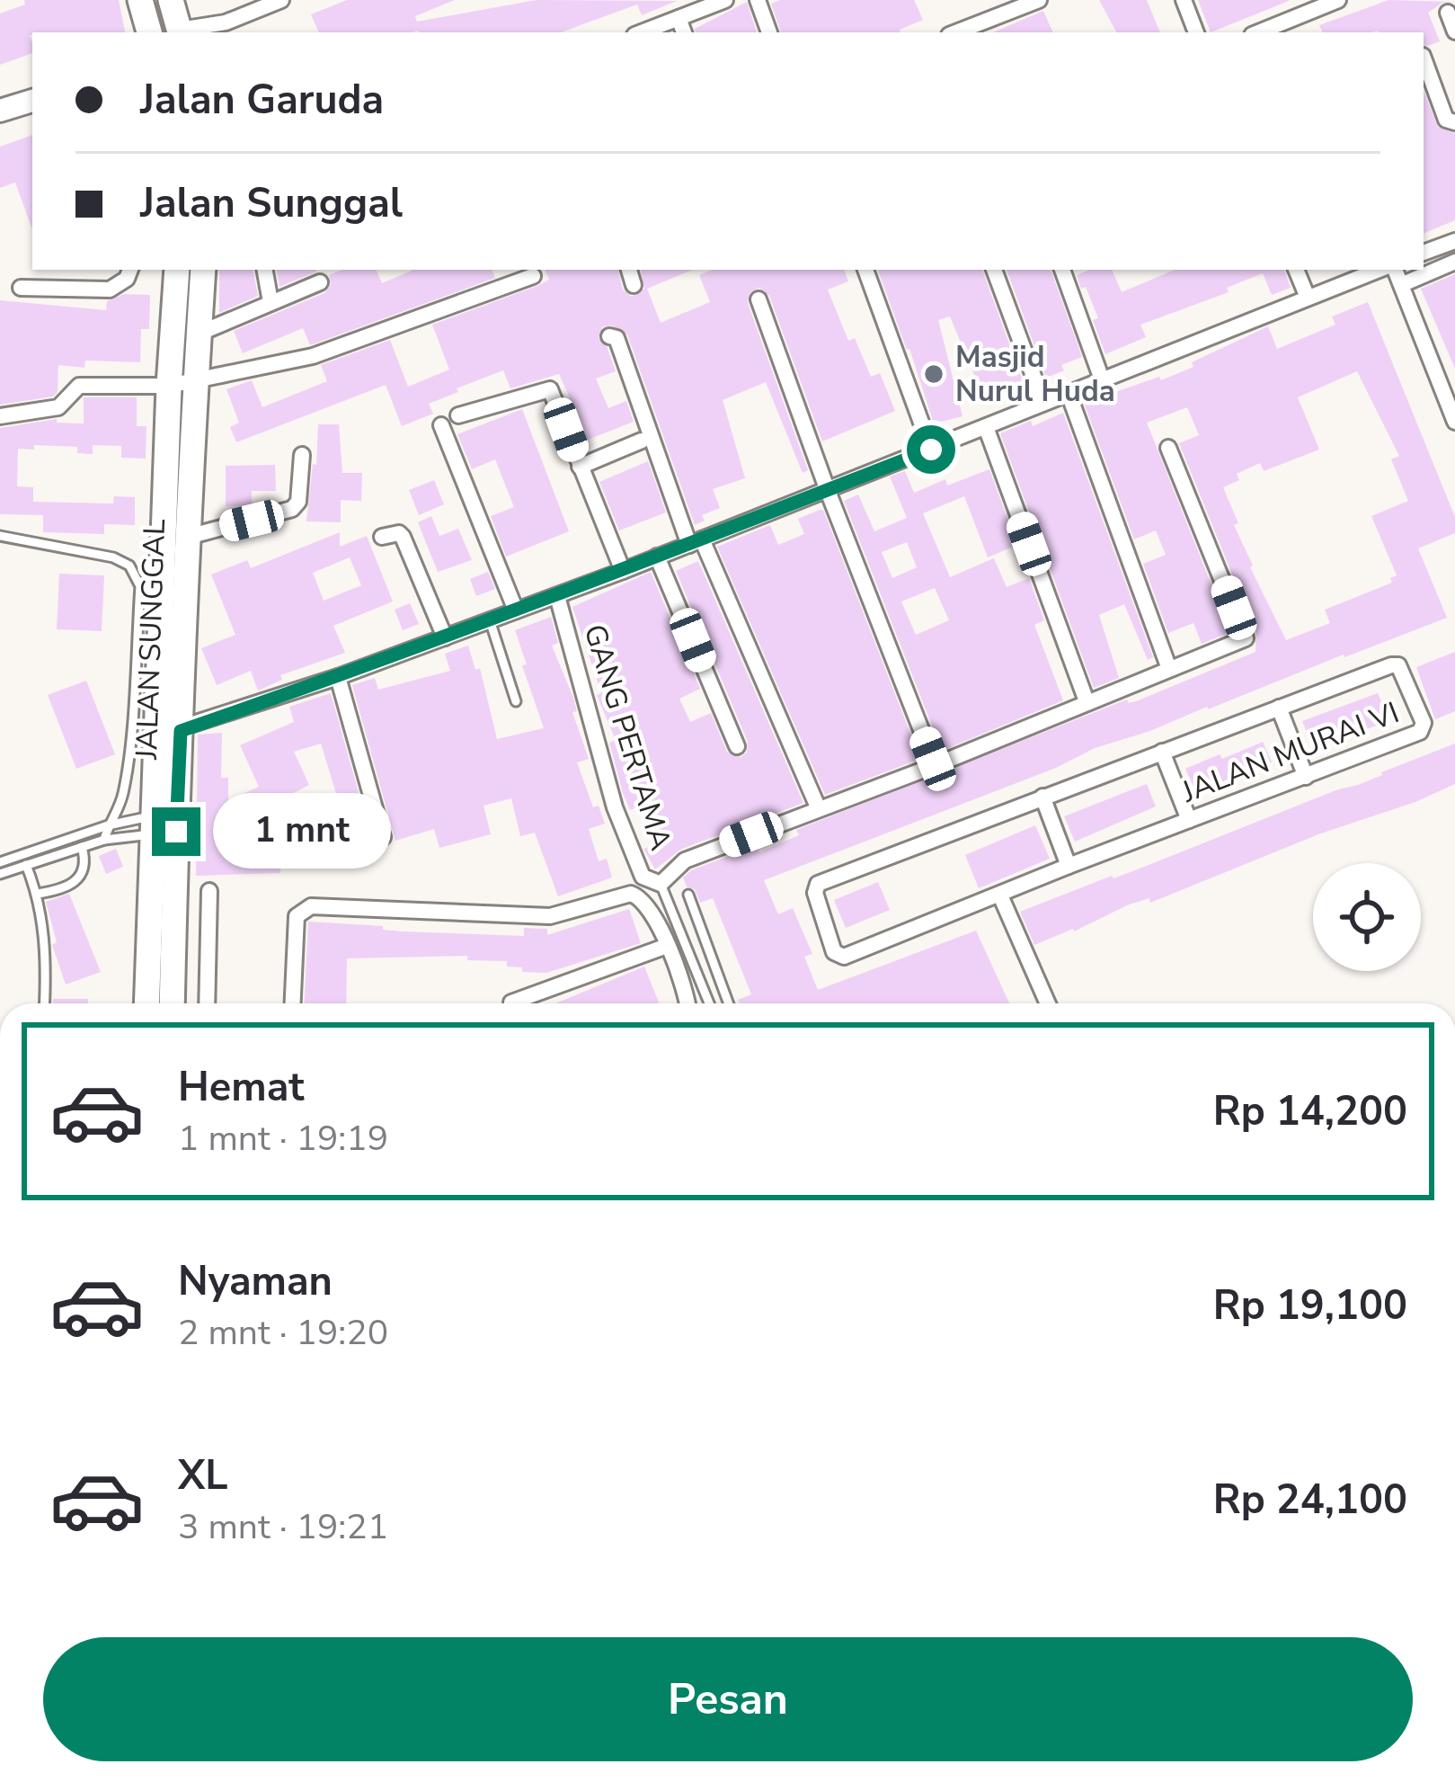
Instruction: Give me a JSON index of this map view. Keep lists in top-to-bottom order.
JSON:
{
  "streets": {
    "main road": ["JALAN SUNGGAL"],
    "street": ["GANG PERTAMA", "JALAN MURAI VI"]
  },
  "places": ["Masjid Nurul Huda"],
  "page": {
    "banner": ["Jalan Garuda", "Jalan Sunggal"],
    "bubble": "1 mnt",
    "list": [
      {
        "name": "Hemat",
        "note": "1 mnt · 19:19",
        "value": "Rp 14,200"
      },
      {
        "name": "Nyaman",
        "note": "2 mnt · 19:20",
        "value": "Rp 19,100"
      },
      {
        "name": "XL",
        "note": "3 mnt · 19:21",
        "value": "Rp 24,100"
      }
    ],
    "buttons": "Pesan"
  }
}
